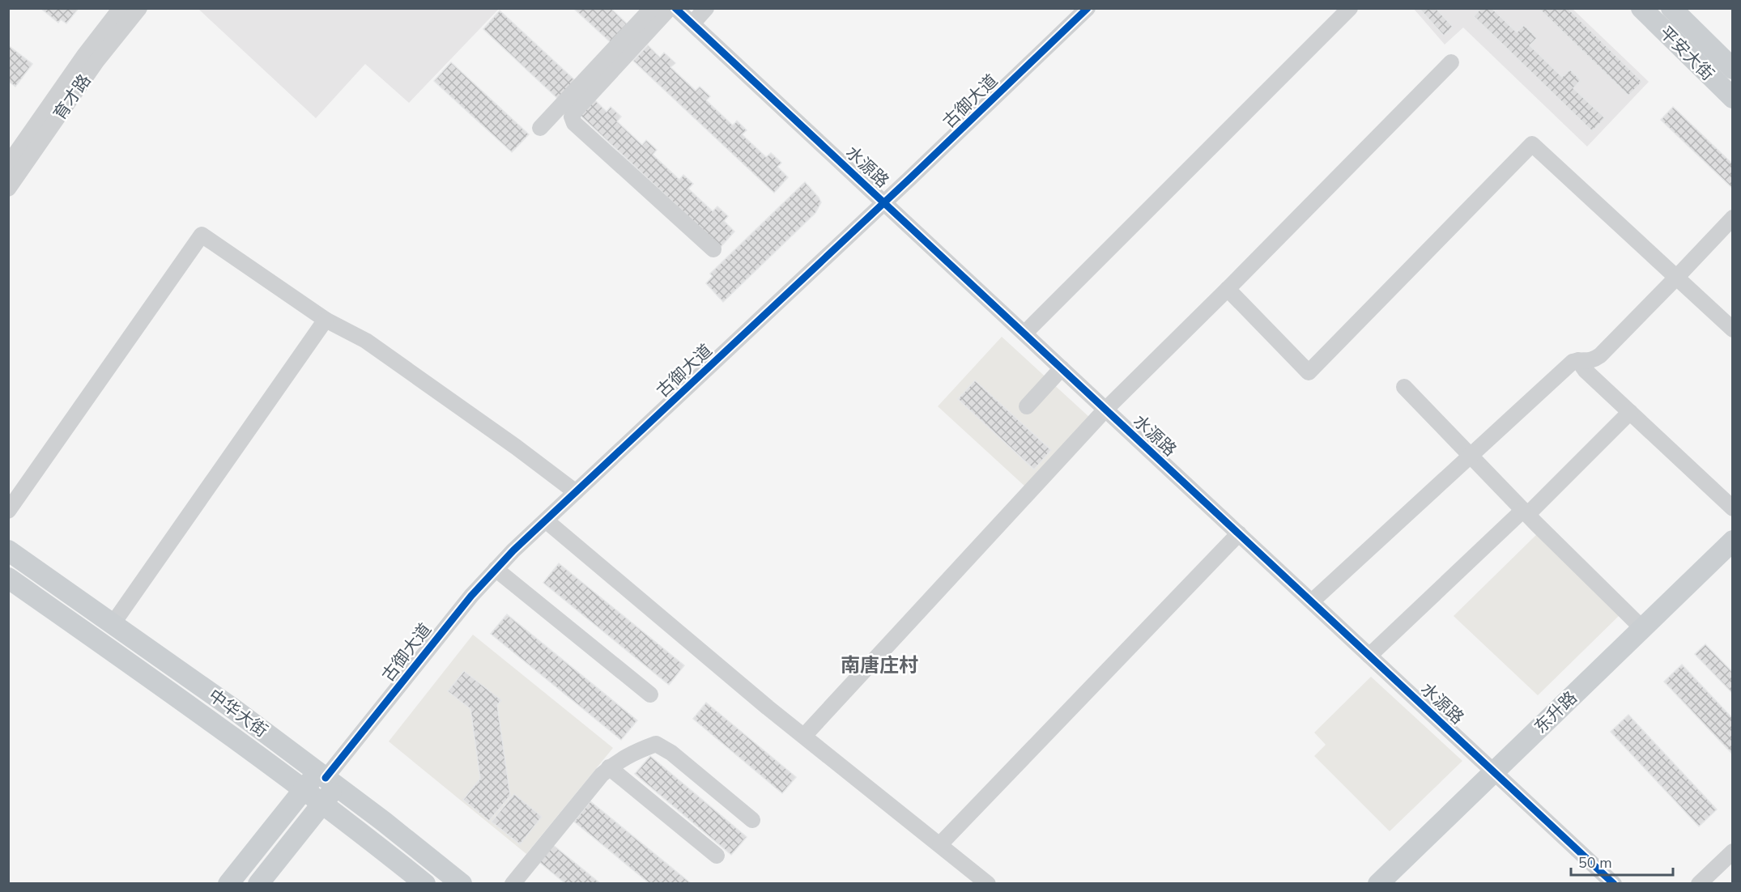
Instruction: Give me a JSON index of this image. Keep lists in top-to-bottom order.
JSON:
{
  "streets": {
    "main road": [
      "平安大街",
      "古御大道",
      "东升路",
      "中华大街"
    ],
    "street": ["育才路", "水源路"]
  },
  "crossings": [
    ["古御大道", "水源路"],
    ["古御大道", "中华大街"],
    ["水源路", "东升路"]
  ],
  "districts": ["南唐庄村"],
  "scale_bar": "50 m"
}
